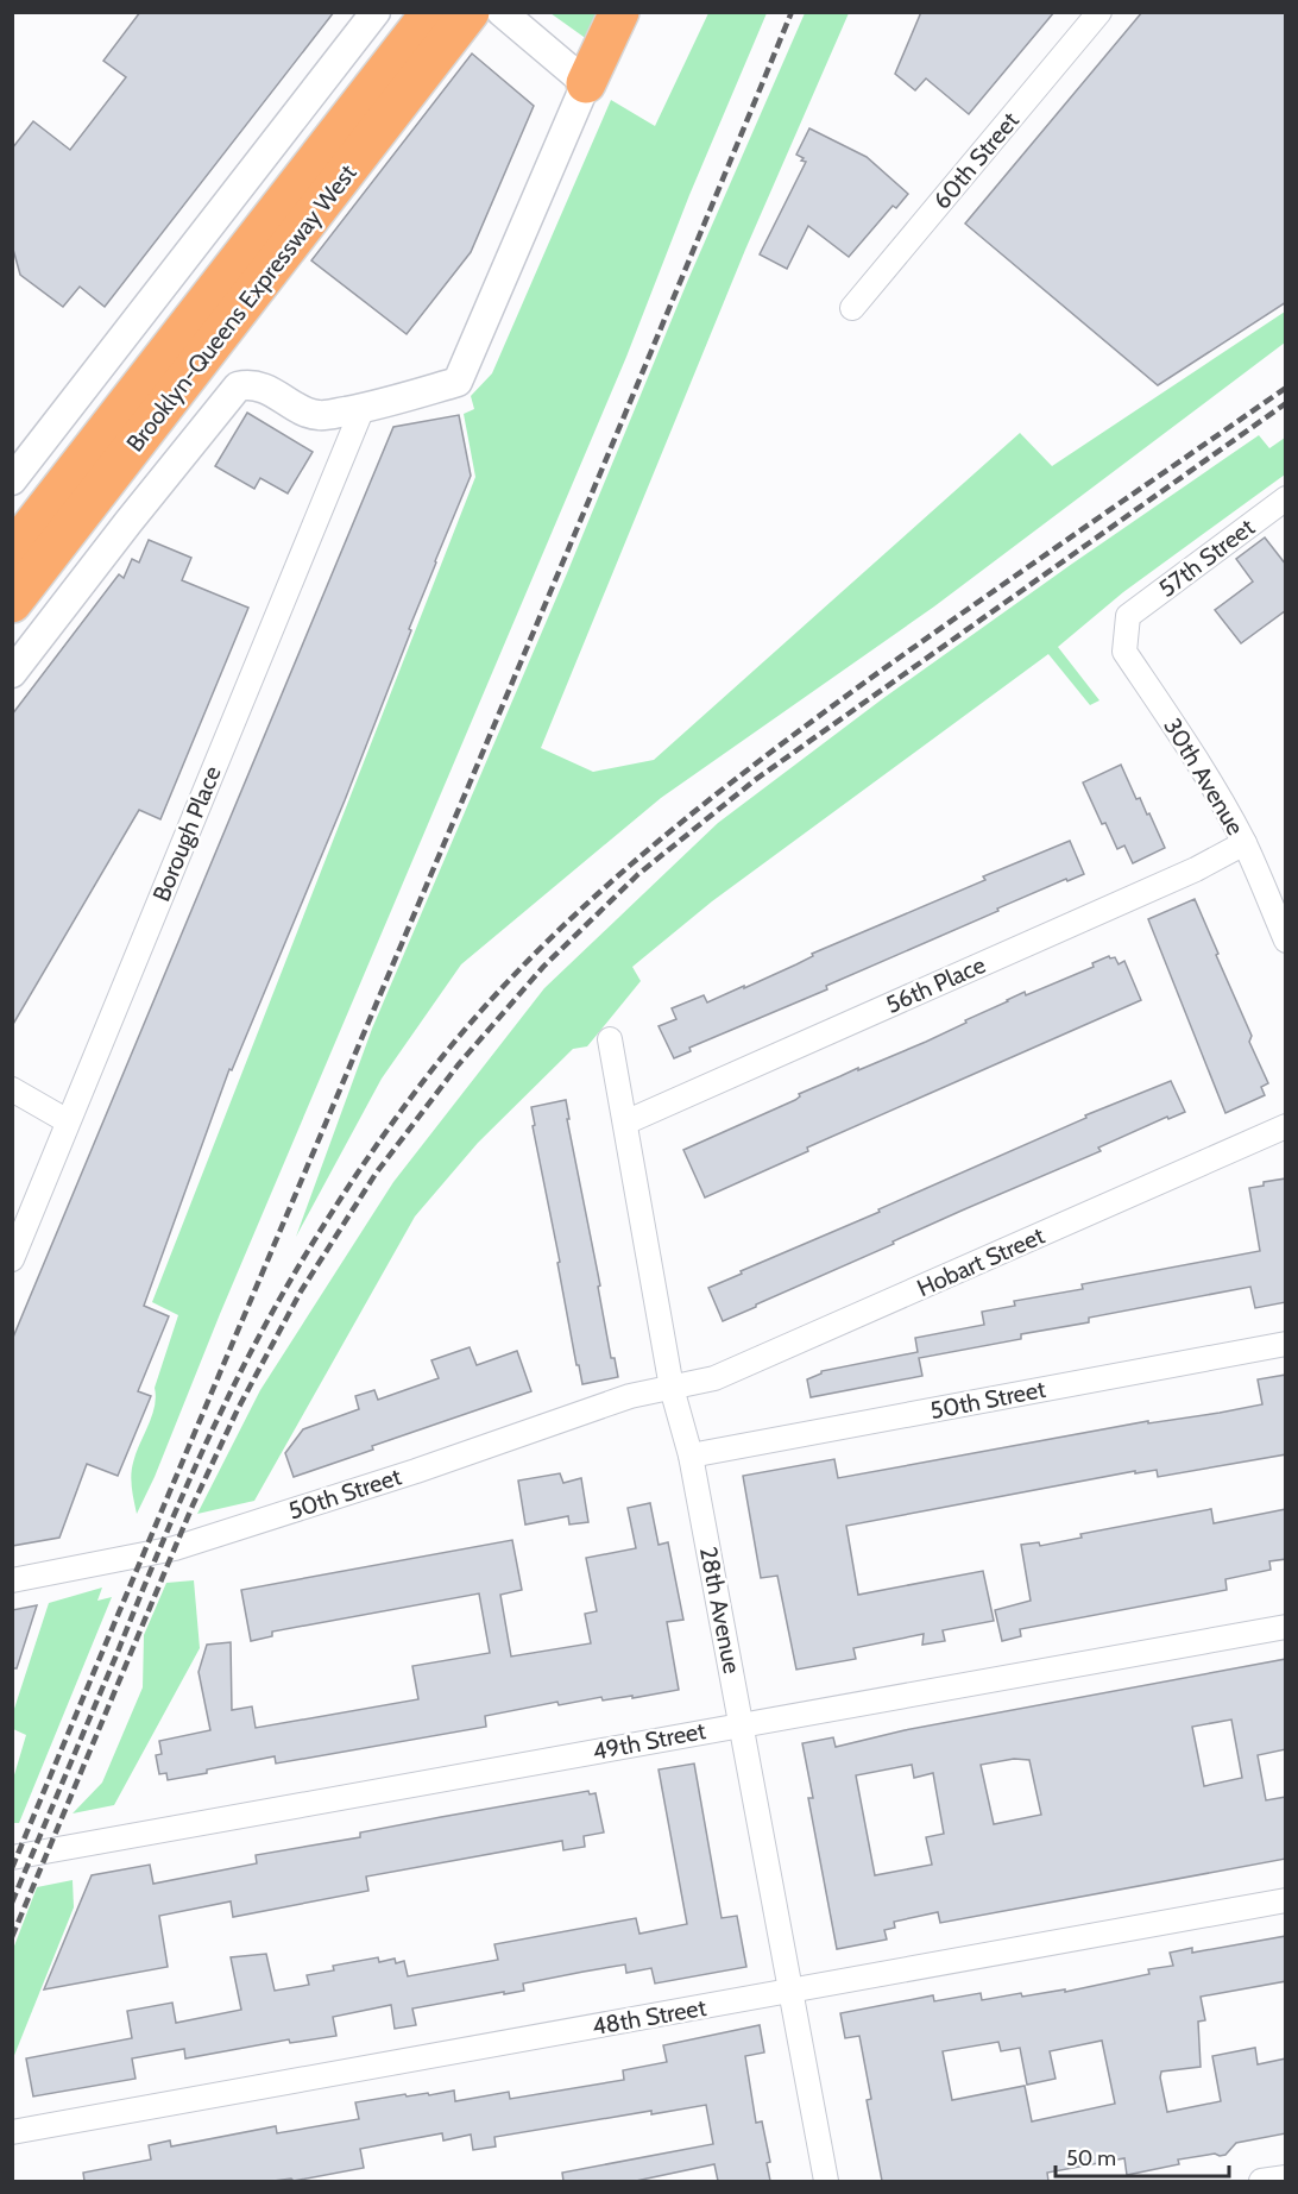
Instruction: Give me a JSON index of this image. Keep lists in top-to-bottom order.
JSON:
{
  "streets": {
    "highway": ["Brooklyn-Queens Expressway West"],
    "street": [
      "60th Street",
      "57th Street",
      "30th Avenue",
      "Borough Place",
      "56th Place",
      "Hobart Street",
      "50th Street",
      "28th Avenue",
      "49th Street",
      "48th Street"
    ]
  },
  "crossings": [
    ["Brooklyn-Queens Expressway West", "Borough Place"],
    ["57th Street", "30th Avenue"],
    ["30th Avenue", "56th Place"],
    ["56th Place", "28th Avenue"],
    ["Hobart Street", "50th Street"],
    ["Hobart Street", "28th Avenue"],
    ["50th Street", "28th Avenue"],
    ["28th Avenue", "49th Street"],
    ["28th Avenue", "48th Street"]
  ],
  "scale_bar": "50 m"
}
